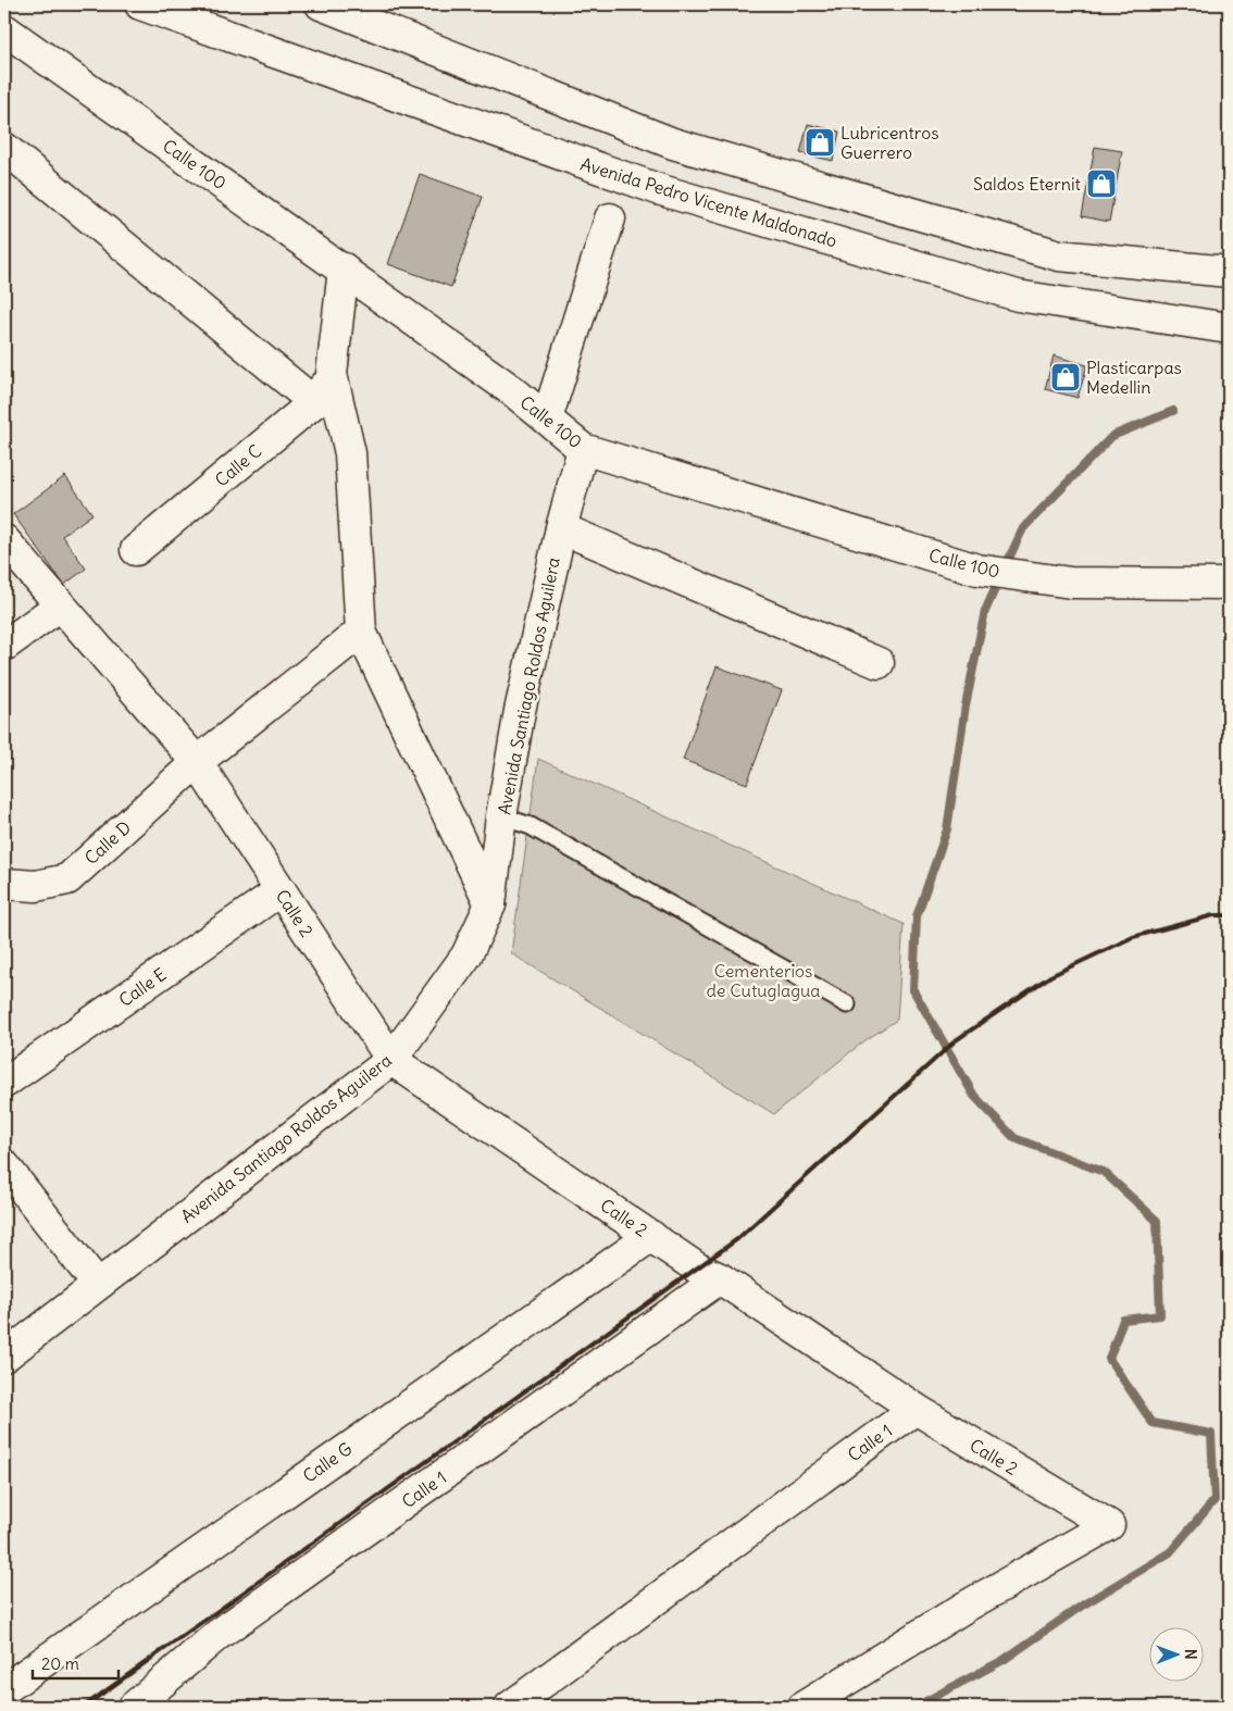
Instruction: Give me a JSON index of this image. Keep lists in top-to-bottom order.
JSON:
{
  "streets": {
    "street": [
      "Calle 100",
      "Avenida Pedro Vicente Maldonado",
      "Calle C",
      "Avenida Santiago Roldos Aguilera",
      "Calle D",
      "Calle 2",
      "Calle E",
      "Calle 1",
      "Calle G"
    ]
  },
  "crossings": [
    ["Calle 100", "Avenida Santiago Roldos Aguilera"],
    ["Avenida Santiago Roldos Aguilera", "Calle 2"],
    ["Calle D", "Calle 2"],
    ["Calle 2", "Calle E"],
    ["Calle 2", "Calle 1"],
    ["Calle 2", "Calle G"]
  ],
  "parks": ["Cementerios de Cutuglagua"],
  "places": {
    "shop": ["Lubricentros Guerrero", "Saldos Eternit", "Plasticarpas Medellin"]
  },
  "scale_bar": "20 m",
  "north": "right"
}
